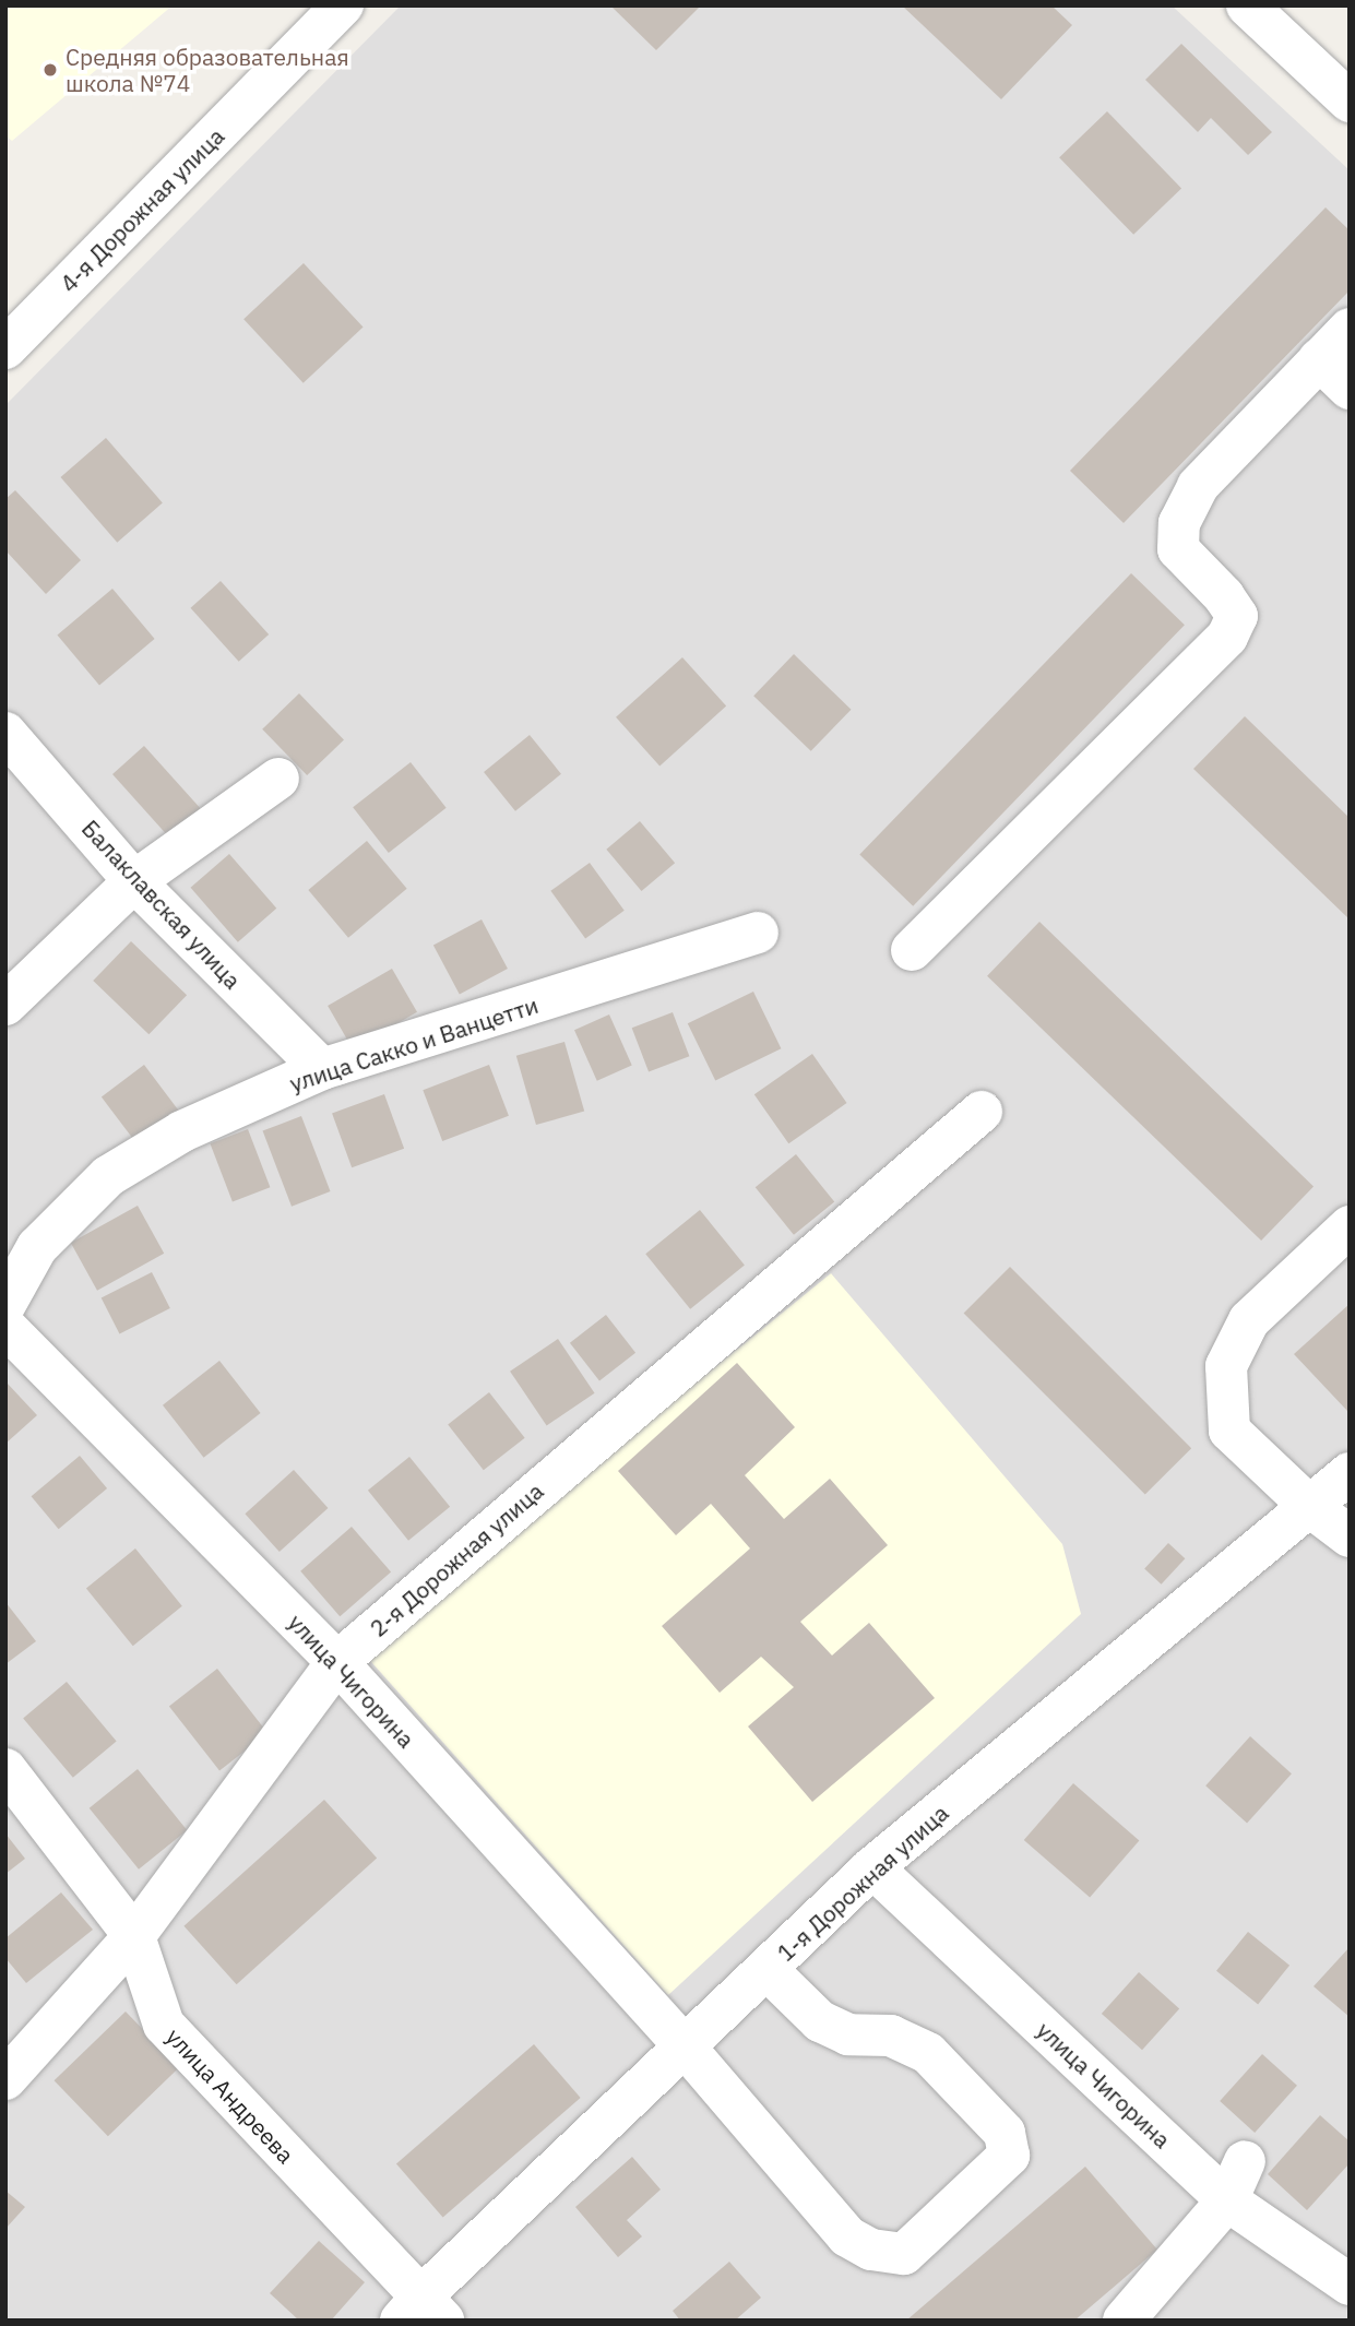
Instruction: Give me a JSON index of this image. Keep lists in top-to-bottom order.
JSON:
{
  "streets": {
    "street": [
      "4-я Дорожная улица",
      "Балаклавская улица",
      "улица Сакко и Ванцетти",
      "2-я Дорожная улица",
      "улица Чигорина",
      "1-я Дорожная улица",
      "улица Андреева"
    ]
  },
  "crossings": [
    ["Балаклавская улица", "улица Сакко и Ванцетти"],
    ["2-я Дорожная улица", "улица Чигорина"],
    ["2-я Дорожная улица", "улица Андреева"],
    ["улица Чигорина", "1-я Дорожная улица"],
    ["1-я Дорожная улица", "улица Андреева"]
  ],
  "places": ["Средняя образовательная школа №74"]
}
